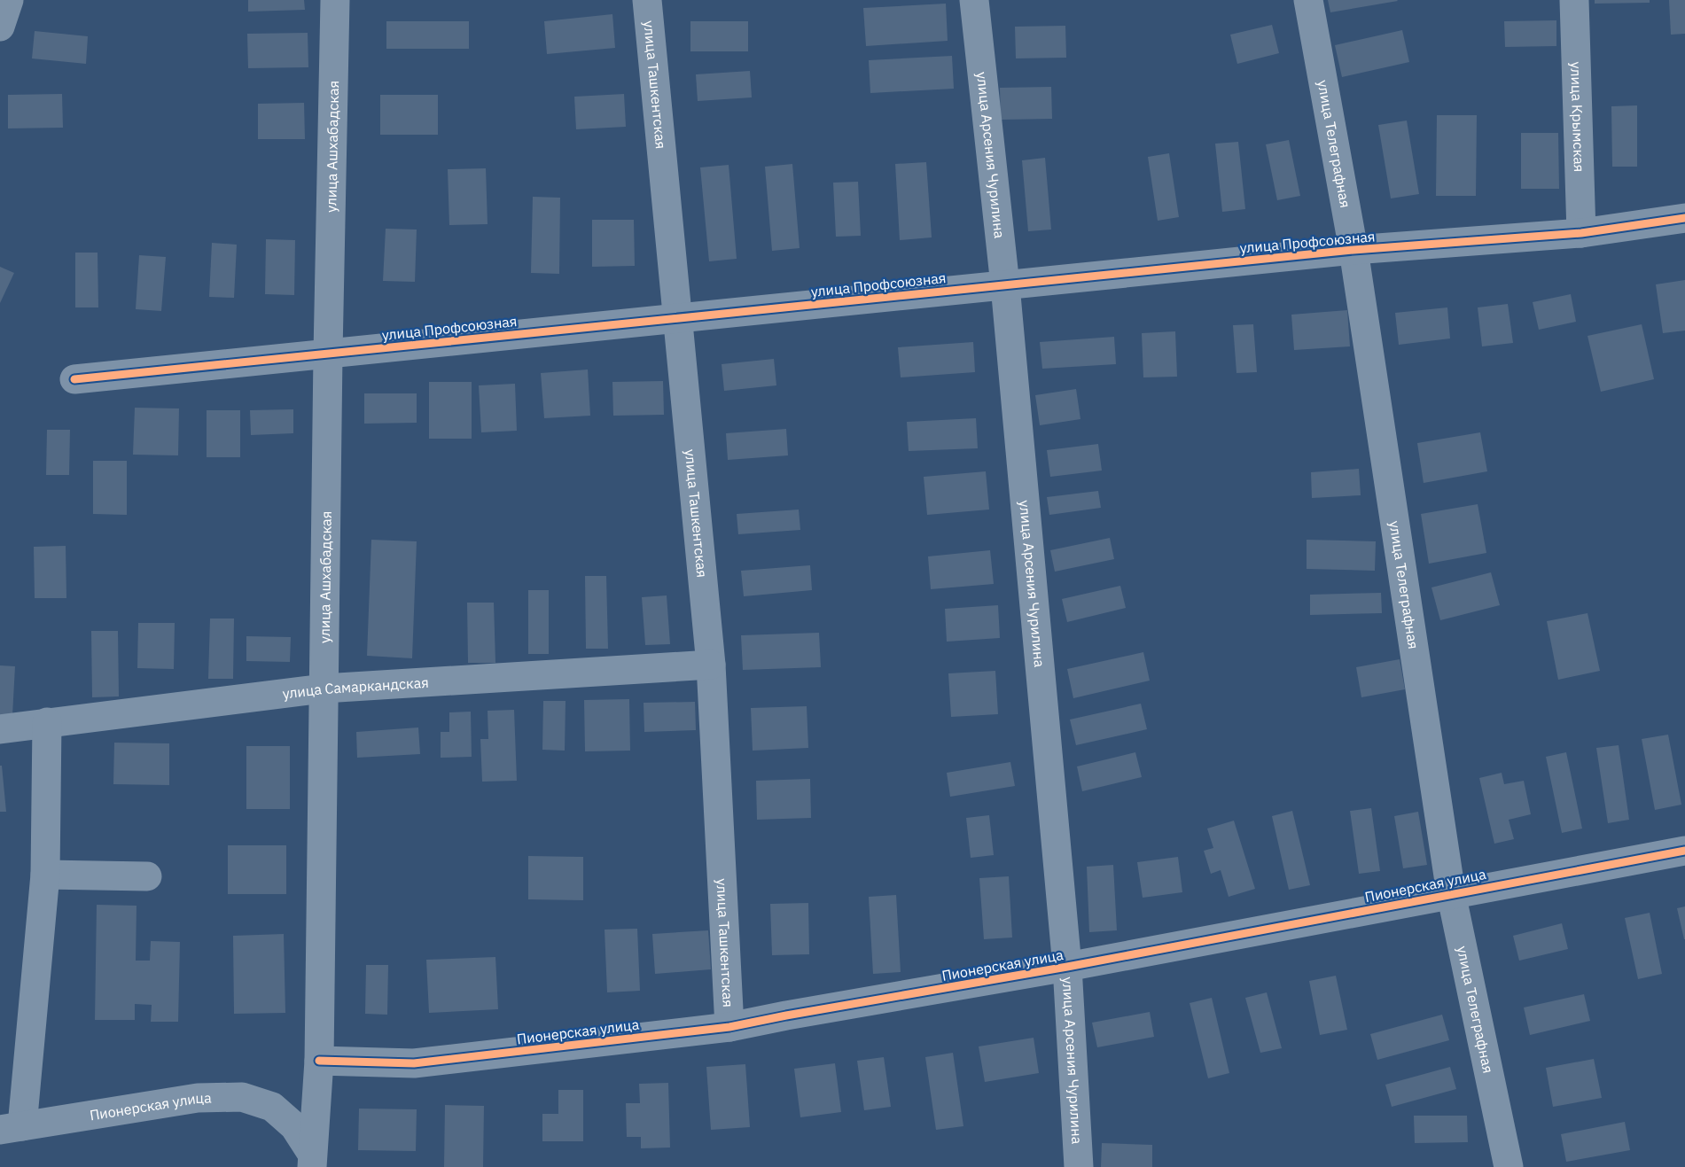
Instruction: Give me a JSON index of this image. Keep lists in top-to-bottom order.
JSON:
{
  "streets": {
    "street": [
      "улица Ташкентская",
      "улица Крымская",
      "улица Телеграфная",
      "улица Ашхабадская",
      "улица Арсения Чурилина",
      "улица Профсоюзная",
      "улица Самаркандская",
      "Пионерская улица"
    ]
  },
  "crossings": [
    ["улица Ташкентская", "улица Профсоюзная"],
    ["улица Ташкентская", "улица Самаркандская"],
    ["улица Ташкентская", "Пионерская улица"],
    ["улица Крымская", "улица Профсоюзная"],
    ["улица Телеграфная", "улица Профсоюзная"],
    ["улица Телеграфная", "Пионерская улица"],
    ["улица Ашхабадская", "улица Профсоюзная"],
    ["улица Ашхабадская", "улица Самаркандская"],
    ["улица Ашхабадская", "Пионерская улица"],
    ["улица Арсения Чурилина", "улица Профсоюзная"],
    ["улица Арсения Чурилина", "Пионерская улица"]
  ]
}
